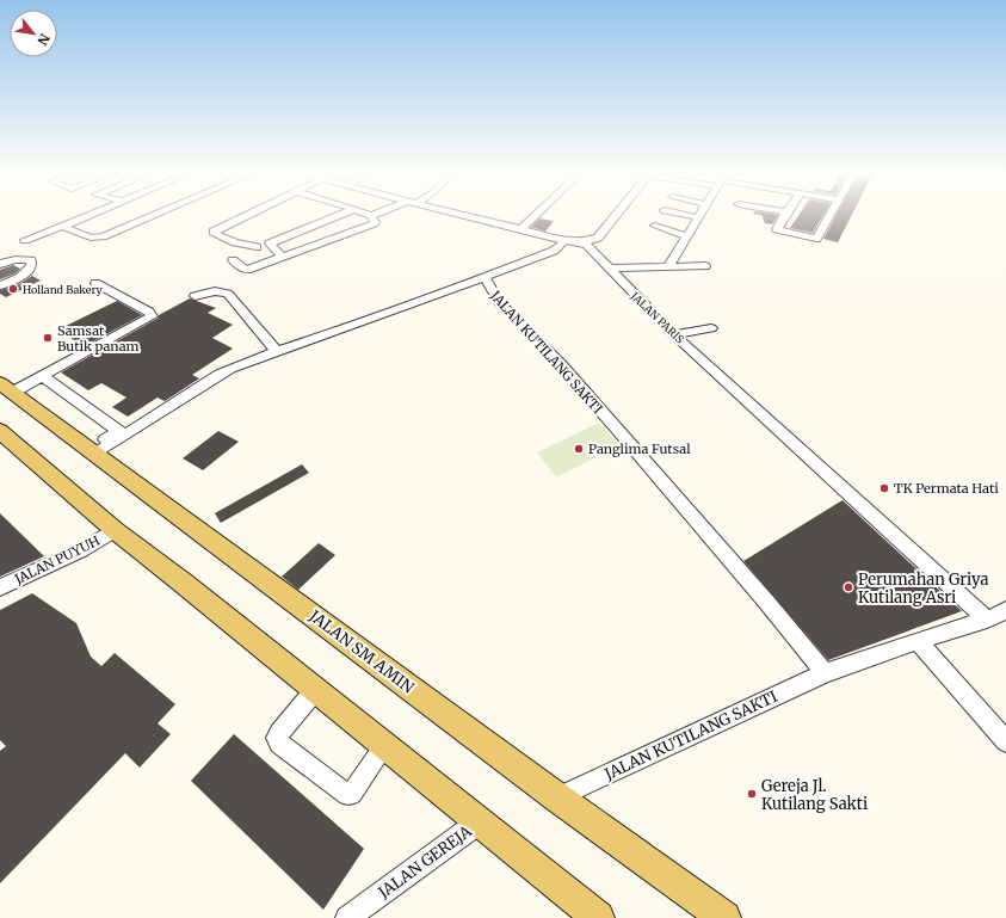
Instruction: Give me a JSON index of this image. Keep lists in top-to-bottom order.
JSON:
{
  "streets": {
    "main road": ["JALAN SM AMIN"],
    "street": [
      "JALAN PARIS",
      "JALAN KUTILANG SAKTI",
      "JALAN PUYUH",
      "JALAN GEREJA"
    ]
  },
  "crossings": [
    ["JALAN PARIS", "JALAN KUTILANG SAKTI"],
    ["JALAN KUTILANG SAKTI", "JALAN SM AMIN"]
  ],
  "places": [
    "Holland Bakery",
    "Samsat Butik panam",
    "Panglima Futsal",
    "TK Permata Hati",
    "Perumahan Griya Kutilang Asri",
    "Gereja Jl. Kutilang Sakti"
  ],
  "north": "bottom right"
}
